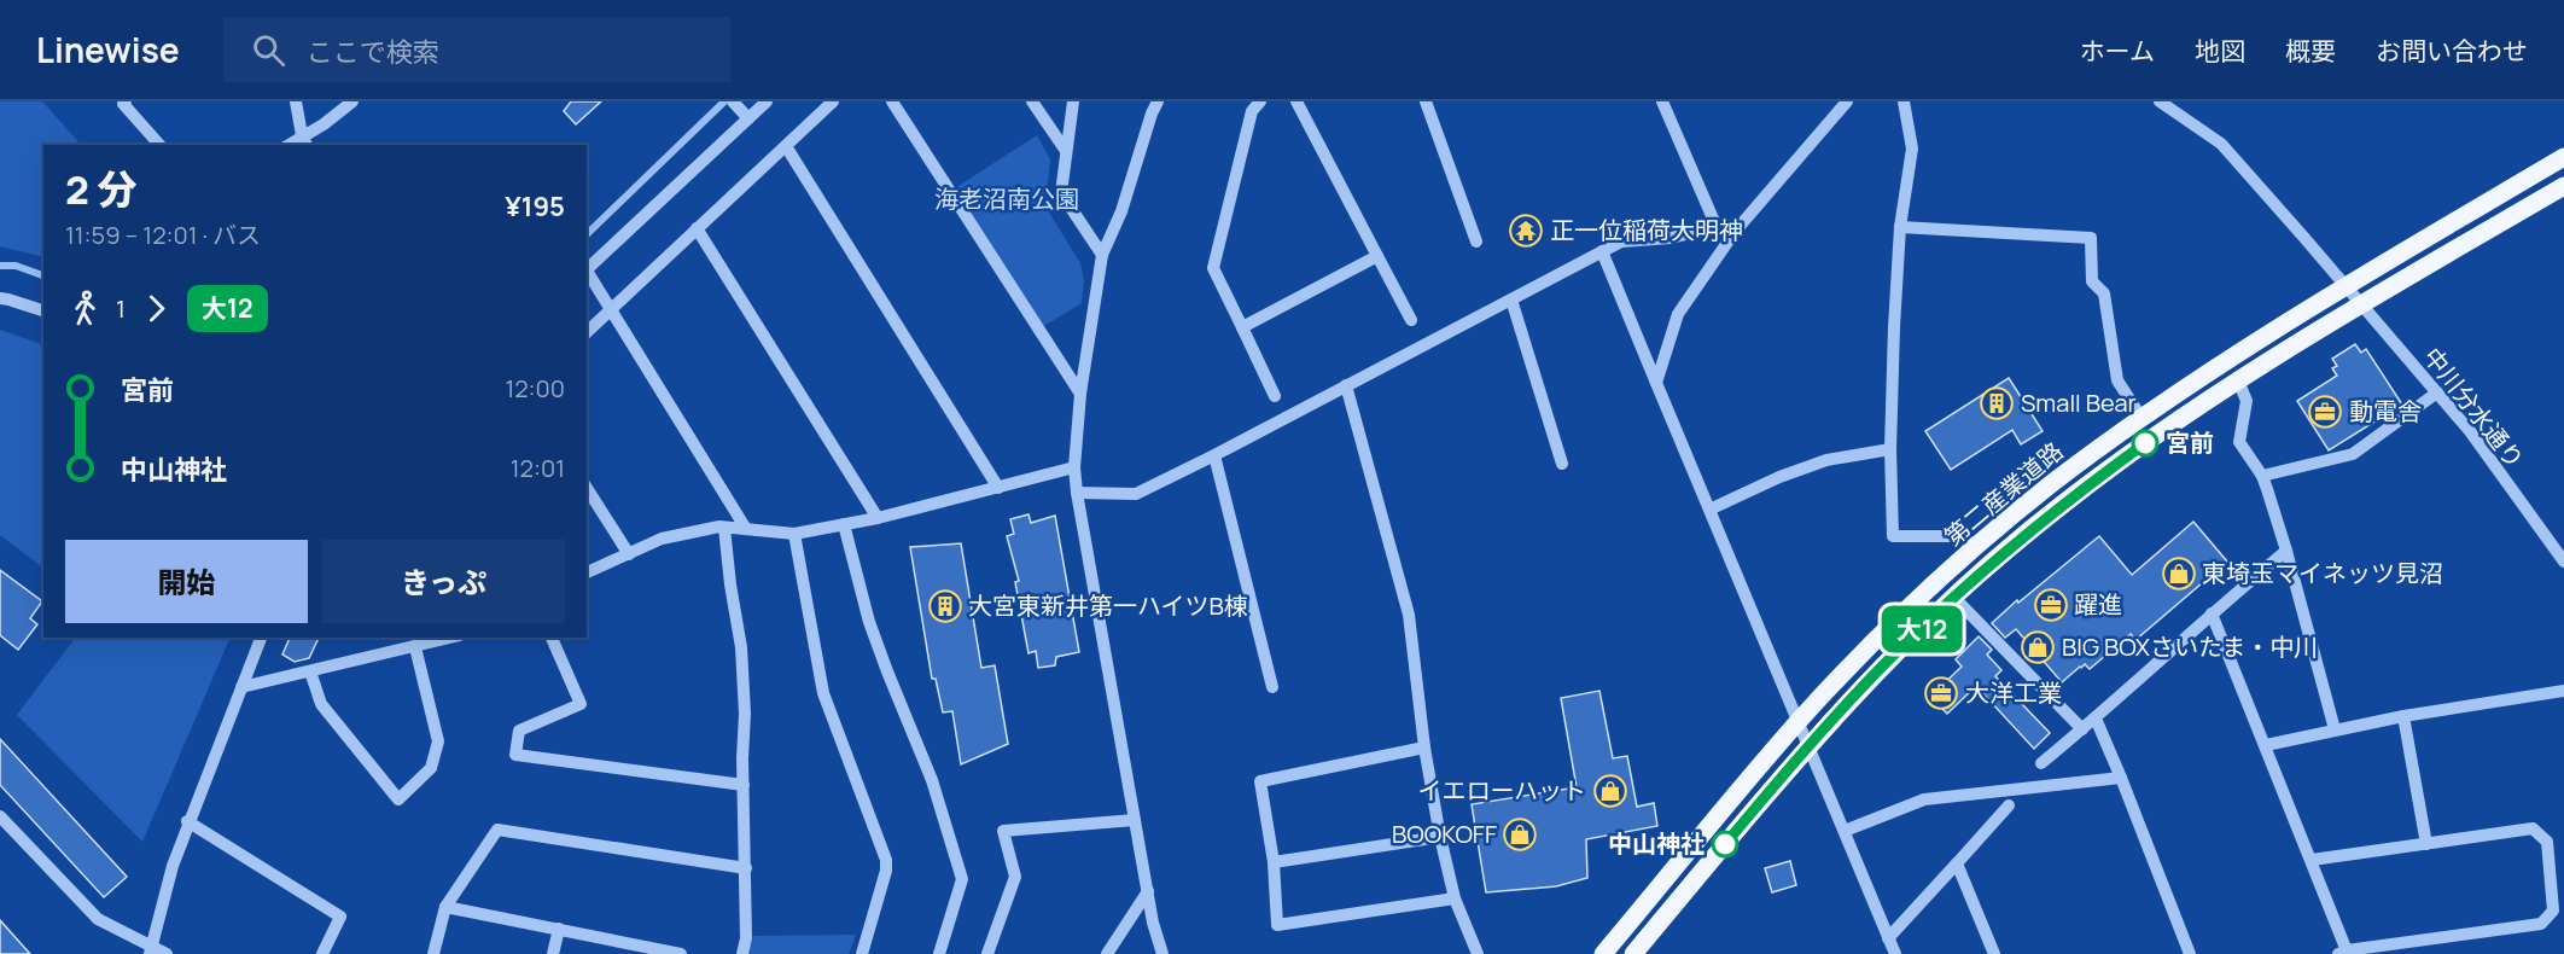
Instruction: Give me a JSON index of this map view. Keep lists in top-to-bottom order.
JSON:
{
  "streets": {
    "main road": ["第二産業道路"],
    "street": ["中川分水通り"]
  },
  "crossings": [
    ["中川分水通り", "第二産業道路"]
  ],
  "parks": ["海老沼南公園"],
  "places": {
    "temple": ["正一位稲荷大明神"],
    "building": ["Small Bear", "大宮東新井第一ハイツB棟"],
    "office": ["動電舎", "躍進", "大洋工業"],
    "other": ["宮前", "中山神社"],
    "shop": [
      "東埼玉マイネッツ見沼",
      "BIG BOXさいたま・中川",
      "イエローハット",
      "BOOKOFF"
    ]
  },
  "lines": ["bus line 大12"],
  "page": {
    "header": "Linewise",
    "search": "ここで検索",
    "nav": [
      "ホーム",
      "地図",
      "概要",
      "お問い合わせ"
    ],
    "on_map": "大12",
    "heading": ["2 分", "11:59 – 12:01 · バス", "¥195"],
    "legs": ["1", "大12"],
    "list": [
      {
        "name": "宮前",
        "value": "12:00"
      },
      {
        "name": "中山神社",
        "value": "12:01"
      }
    ],
    "buttons": ["開始", "きっぷ"]
  }
}
